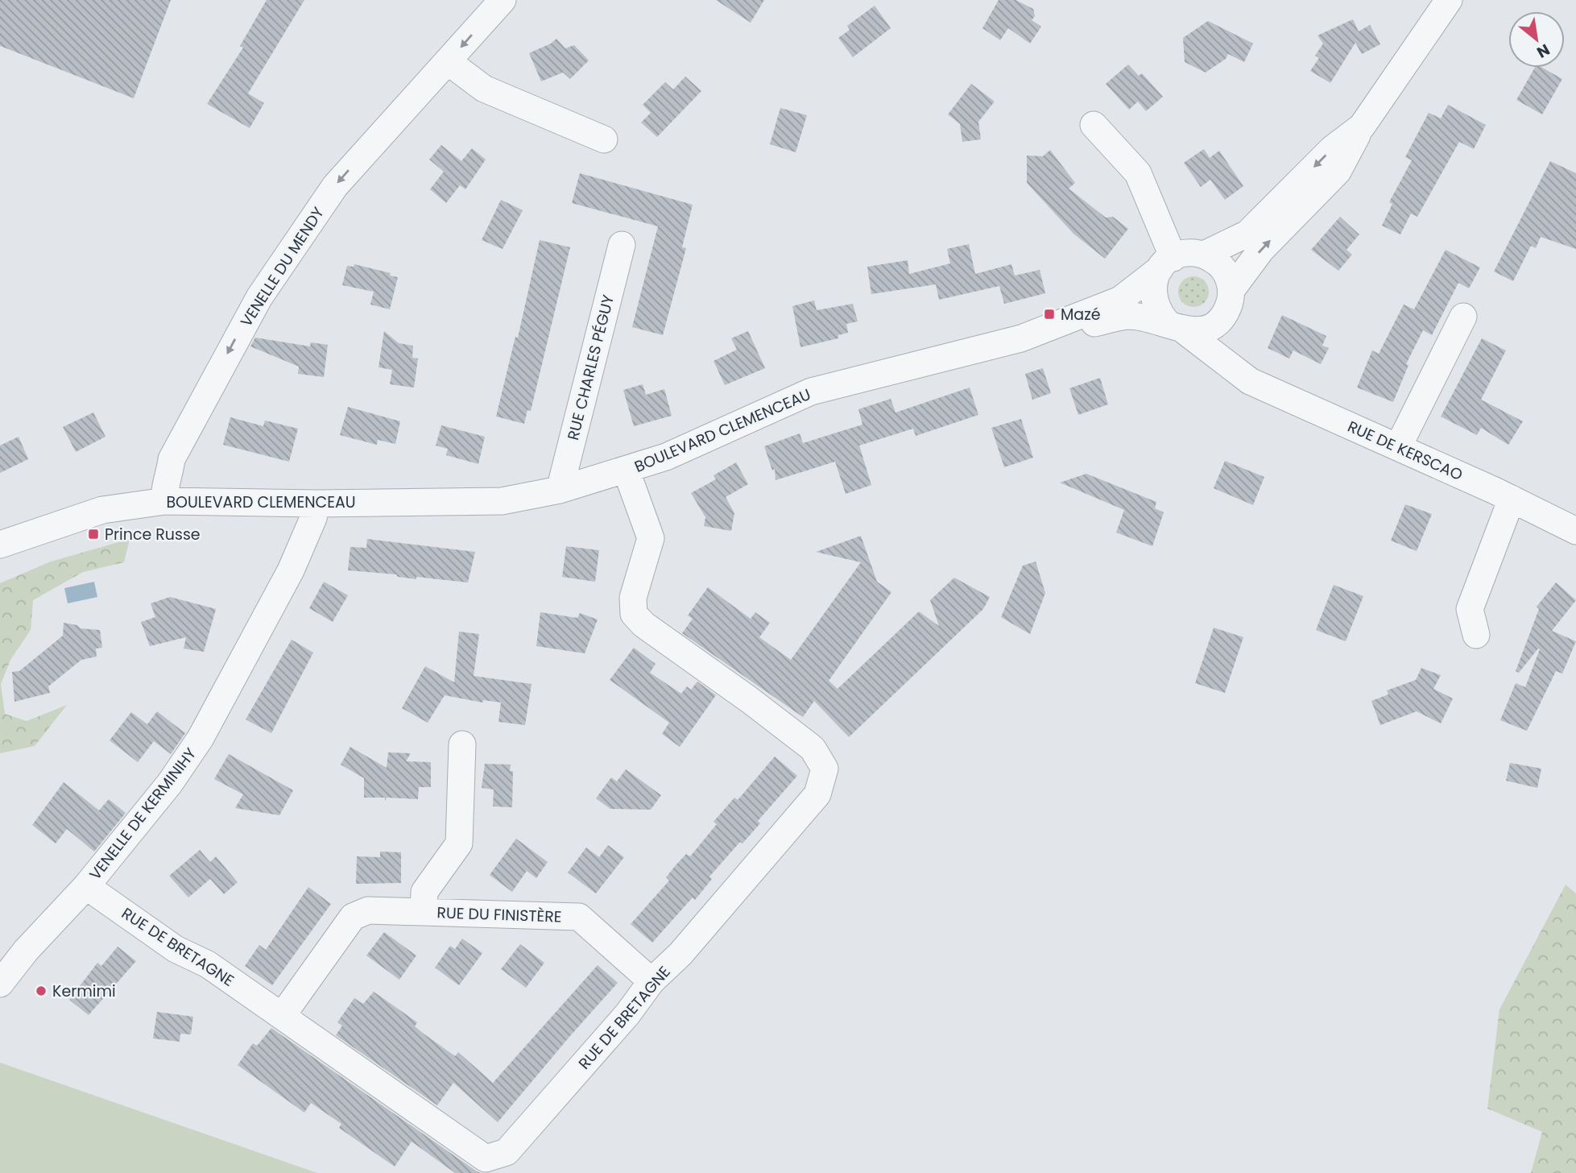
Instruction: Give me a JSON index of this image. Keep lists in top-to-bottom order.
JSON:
{
  "streets": {
    "street": [
      "VENELLE DU MENDY",
      "RUE CHARLES PÉGUY",
      "BOULEVARD CLEMENCEAU",
      "RUE DE KERSCAO",
      "VENELLE DE KERMINIHY",
      "RUE DU FINISTÈRE",
      "RUE DE BRETAGNE"
    ]
  },
  "crossings": [
    ["VENELLE DU MENDY", "BOULEVARD CLEMENCEAU"],
    ["RUE CHARLES PÉGUY", "BOULEVARD CLEMENCEAU"],
    ["BOULEVARD CLEMENCEAU", "RUE DE KERSCAO"],
    ["BOULEVARD CLEMENCEAU", "VENELLE DE KERMINIHY"],
    ["BOULEVARD CLEMENCEAU", "RUE DE BRETAGNE"],
    ["VENELLE DE KERMINIHY", "RUE DE BRETAGNE"],
    ["RUE DU FINISTÈRE", "RUE DE BRETAGNE"]
  ],
  "one_way": ["VENELLE DU MENDY"],
  "places": {
    "transit": ["Mazé", "Prince Russe"],
    "other": ["Kermimi"]
  },
  "north": "bottom right"
}
